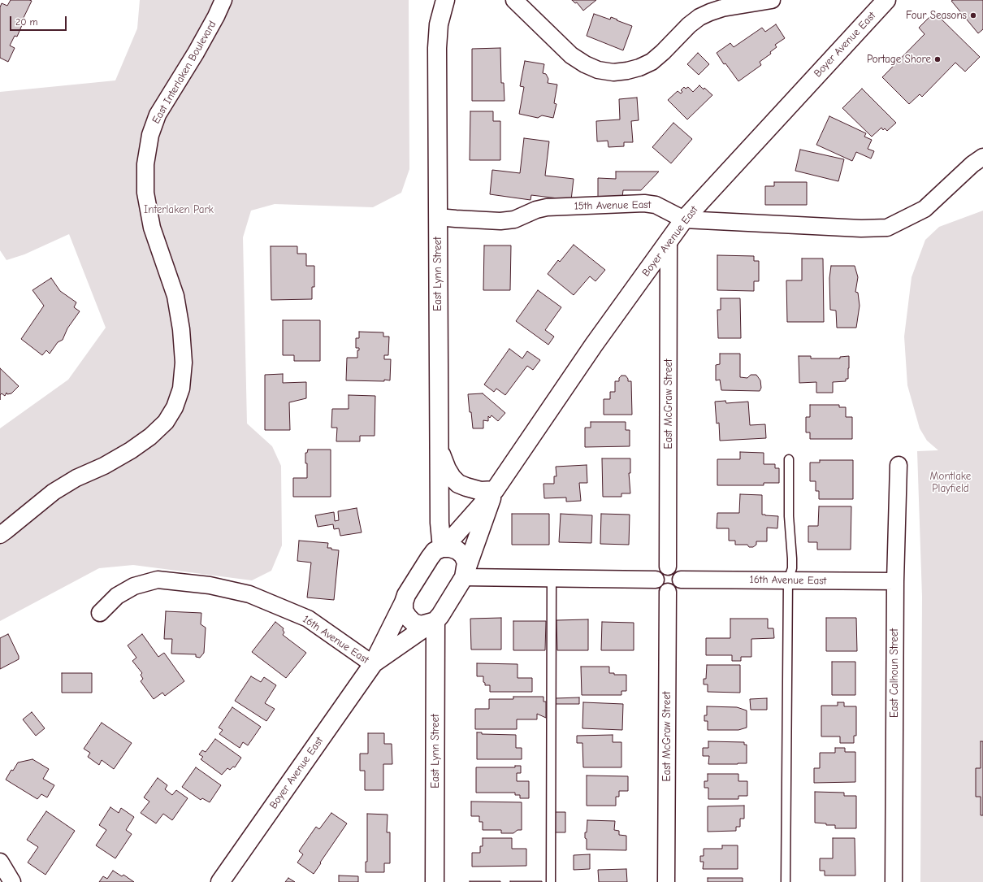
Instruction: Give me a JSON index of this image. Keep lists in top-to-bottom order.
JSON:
{
  "streets": {
    "street": [
      "Boyer Avenue East",
      "East Interlaken Boulevard",
      "15th Avenue East",
      "East Lynn Street",
      "East McGraw Street",
      "16th Avenue East",
      "East Calhoun Street"
    ]
  },
  "crossings": [
    ["Boyer Avenue East", "15th Avenue East"],
    ["Boyer Avenue East", "East Lynn Street"],
    ["Boyer Avenue East", "East McGraw Street"],
    ["Boyer Avenue East", "16th Avenue East"],
    ["15th Avenue East", "East Lynn Street"],
    ["East McGraw Street", "16th Avenue East"],
    ["16th Avenue East", "East Calhoun Street"]
  ],
  "parks": ["Interlaken Park", "Montlake Playfield"],
  "places": ["Four Seasons", "Portage Shore"],
  "scale_bar": "20 m"
}
